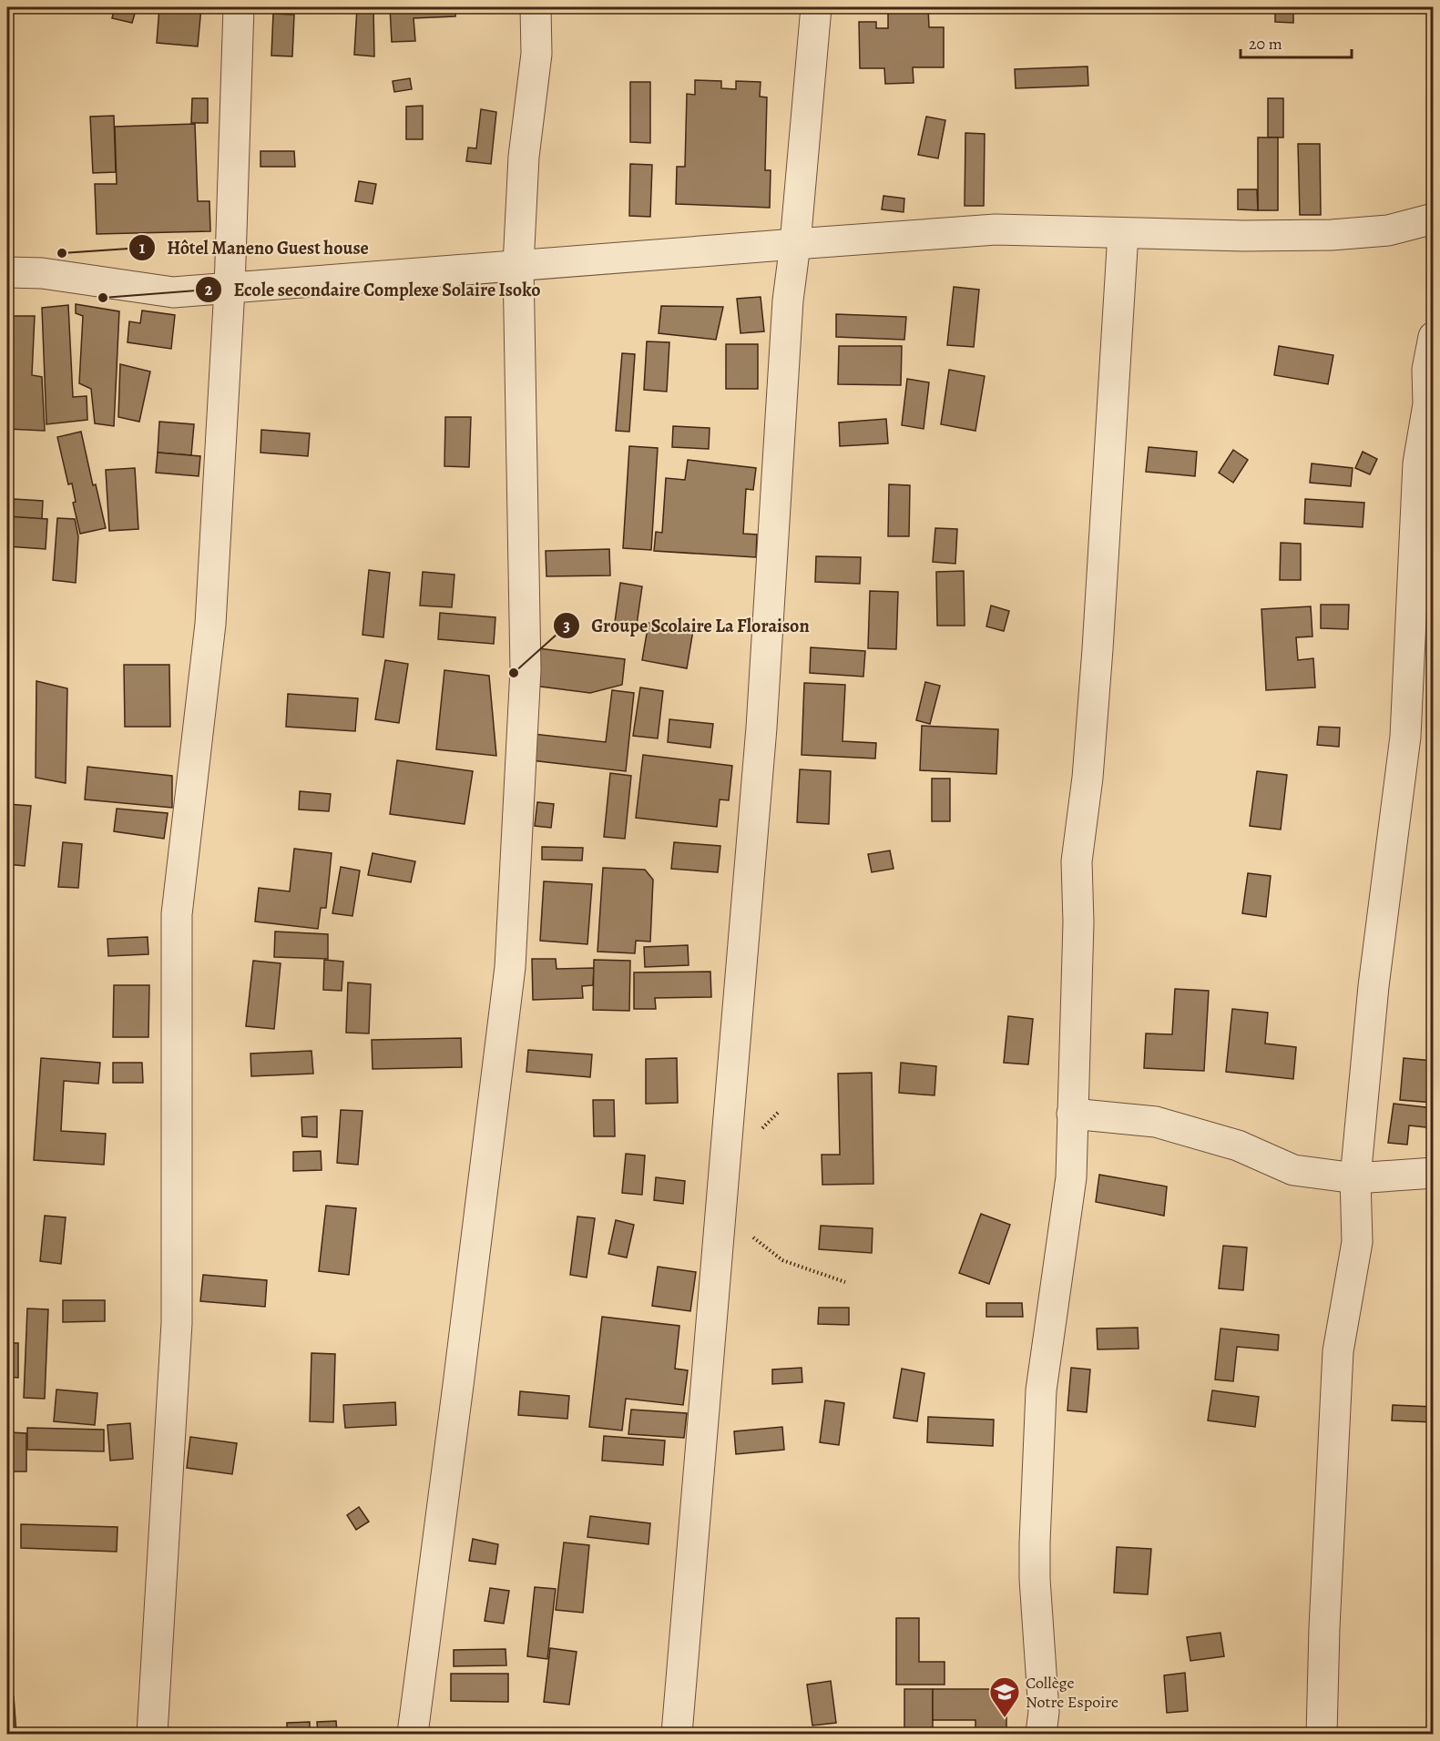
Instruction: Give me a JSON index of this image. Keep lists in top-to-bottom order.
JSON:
{
  "places": {
    "other": ["Hôtel Maneno Guest house", "Ecole secondaire Complexe Solaire Isoko", "Groupe Scolaire La Floraison"],
    "school or university": ["Collège Notre Espoire"]
  },
  "scale_bar": "20 m"
}
